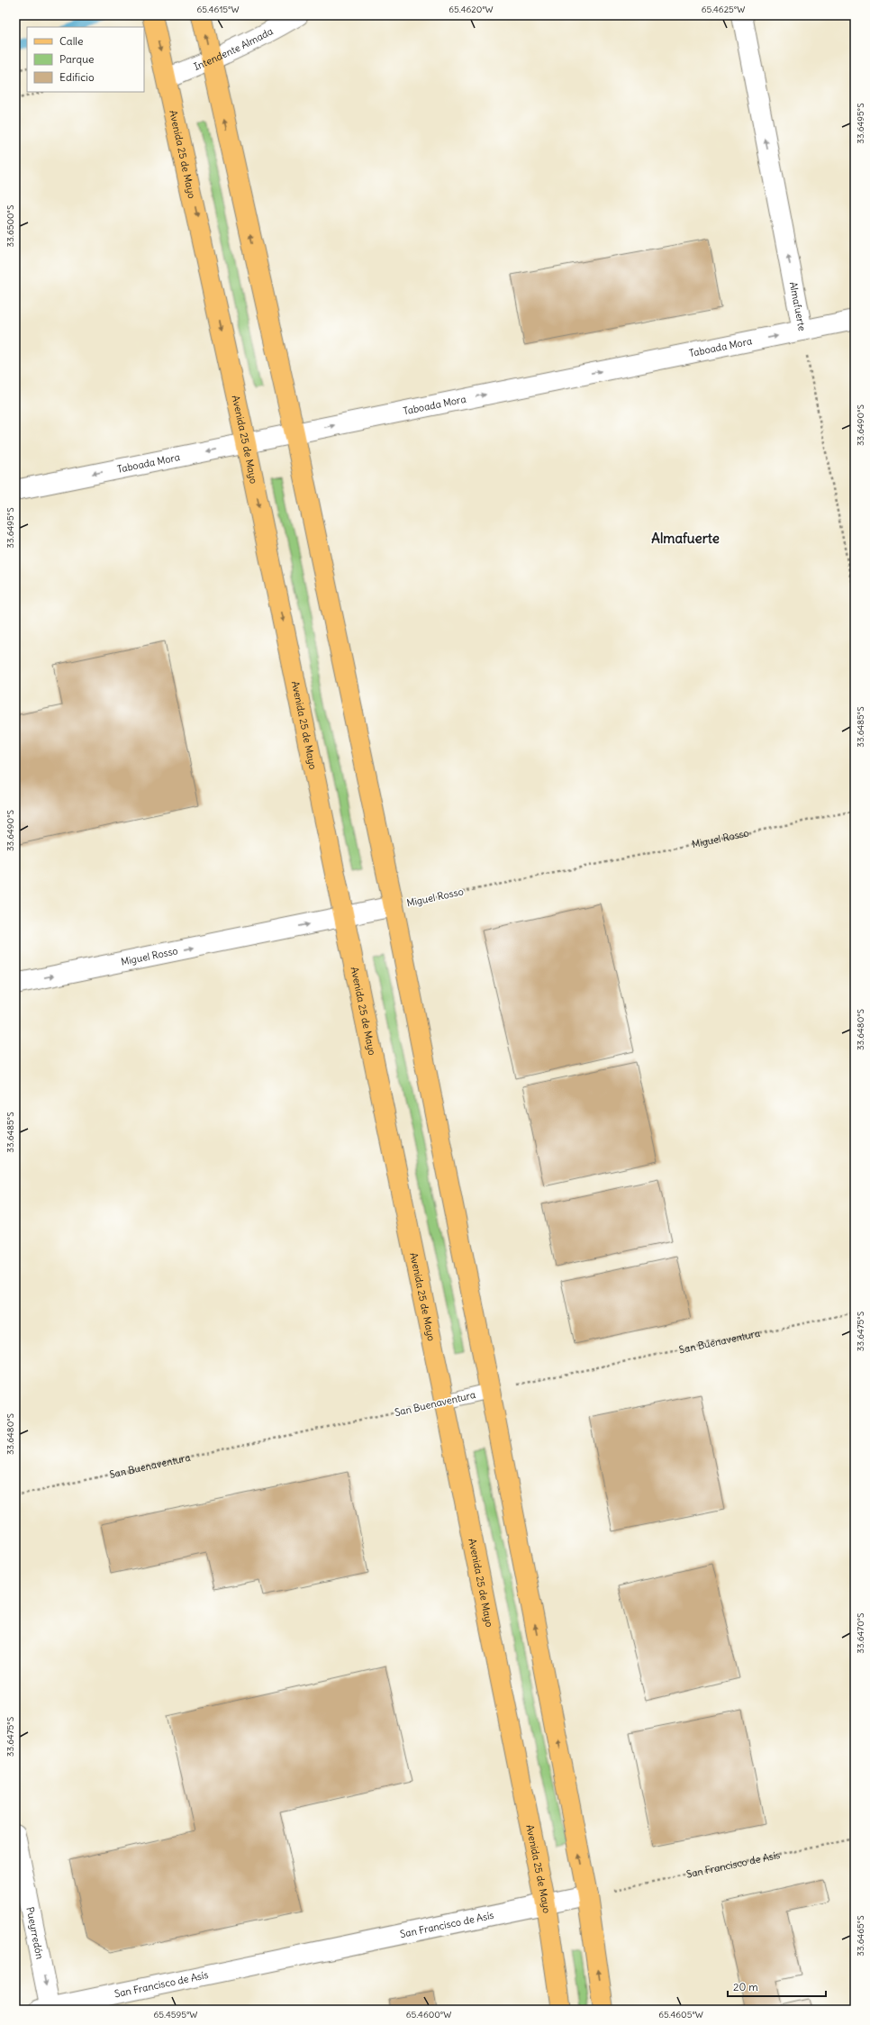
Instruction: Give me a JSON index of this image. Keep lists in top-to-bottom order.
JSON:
{
  "streets": {
    "main road": ["Avenida 25 de Mayo"],
    "street": [
      "Intendente Almada",
      "Almafuerte",
      "Taboada Mora",
      "Miguel Rosso",
      "San Francisco de Asís",
      "Pueyrredón"
    ],
    "lane": ["San Buenaventura"]
  },
  "crossings": [
    ["Intendente Almada", "Avenida 25 de Mayo"],
    ["Avenida 25 de Mayo", "Taboada Mora"],
    ["Avenida 25 de Mayo", "Miguel Rosso"],
    ["Avenida 25 de Mayo", "San Buenaventura"],
    ["Avenida 25 de Mayo", "San Francisco de Asís"],
    ["Almafuerte", "Taboada Mora"],
    ["San Francisco de Asís", "Pueyrredón"]
  ],
  "one_way": ["Almafuerte", "Miguel Rosso", "Pueyrredón"],
  "districts": ["Almafuerte"],
  "legend": ["Calle", "Parque", "Edificio"],
  "scale_bar": "20 m",
  "coordinates": [
    "65.4615°W",
    "65.4620°W",
    "65.4625°W",
    "33.6495°S",
    "33.6500°S",
    "33.6490°S",
    "33.6485°S",
    "33.6480°S",
    "33.6475°S",
    "33.6470°S",
    "33.6465°S",
    "65.4595°W",
    "65.4600°W",
    "65.4605°W"
  ]
}
